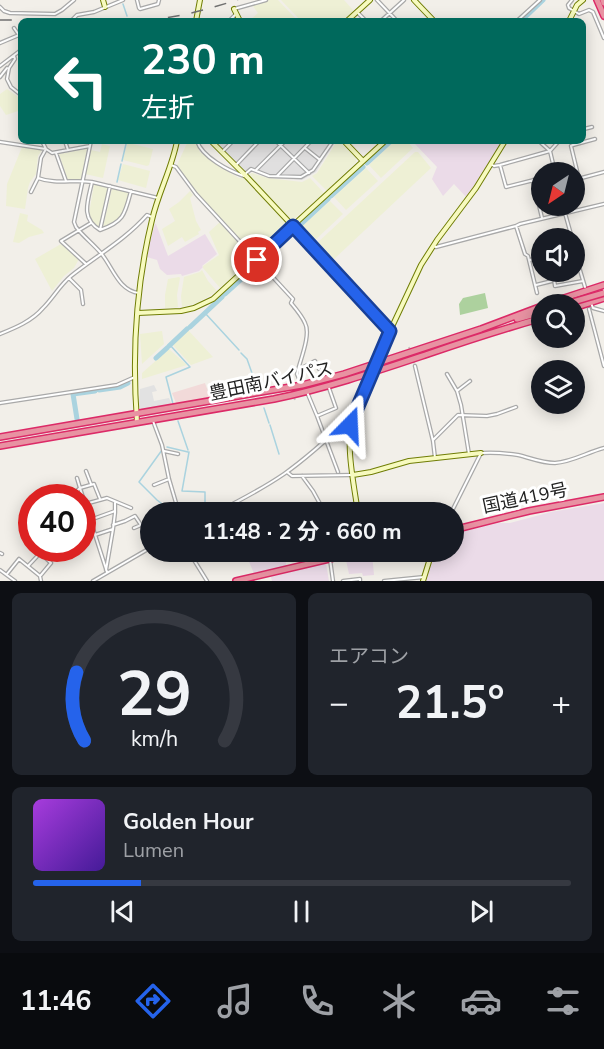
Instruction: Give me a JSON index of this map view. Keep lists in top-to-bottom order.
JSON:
{
  "streets": {
    "highway": ["豊田南バイパス", "国道419号"]
  },
  "north": "bottom left",
  "page": {
    "turn": ["230 m", "左折"],
    "limit": "40",
    "trip": "11:48 · 2 分 · 660 m",
    "tile": "エアコン",
    "heat": ["−", "21.5°", "+"],
    "song": ["Golden Hour", "Lumen"],
    "tabs": "11:46",
    "gauge": ["29", "km/h"]
  }
}
